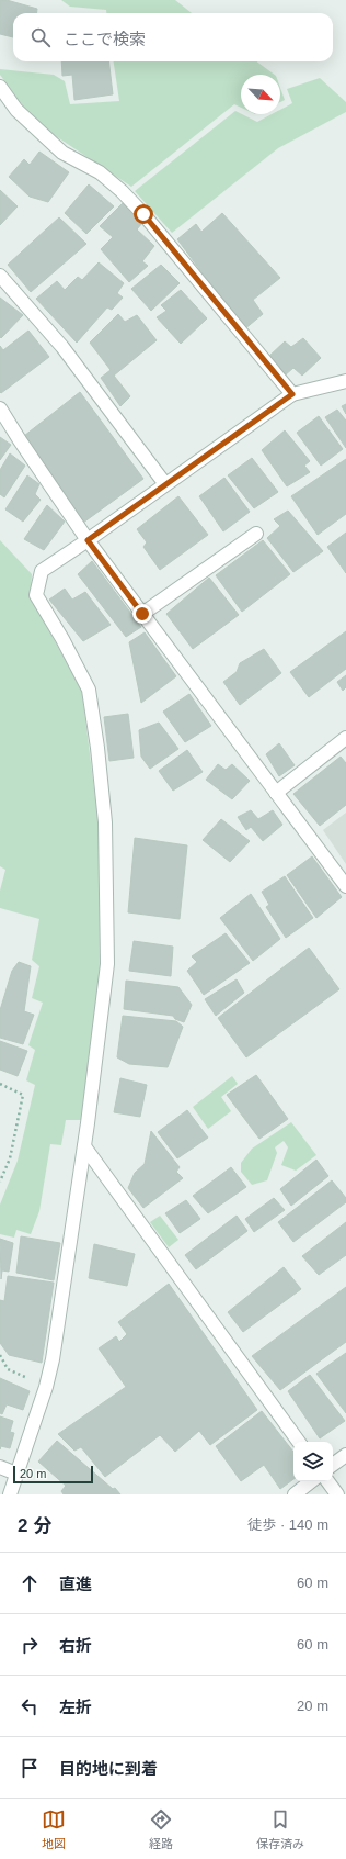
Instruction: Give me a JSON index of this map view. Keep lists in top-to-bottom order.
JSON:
{
  "scale_bar": "20 m",
  "north": "bottom right",
  "page": {
    "search": "ここで検索",
    "scale": "20 m",
    "heading": ["2 分", "徒歩 · 140 m"],
    "list": [
      ["直進", "60 m"],
      ["右折", "60 m"],
      ["左折", "20 m"],
      "目的地に到着"
    ],
    "nav": ["地図", "経路", "保存済み"]
  }
}
